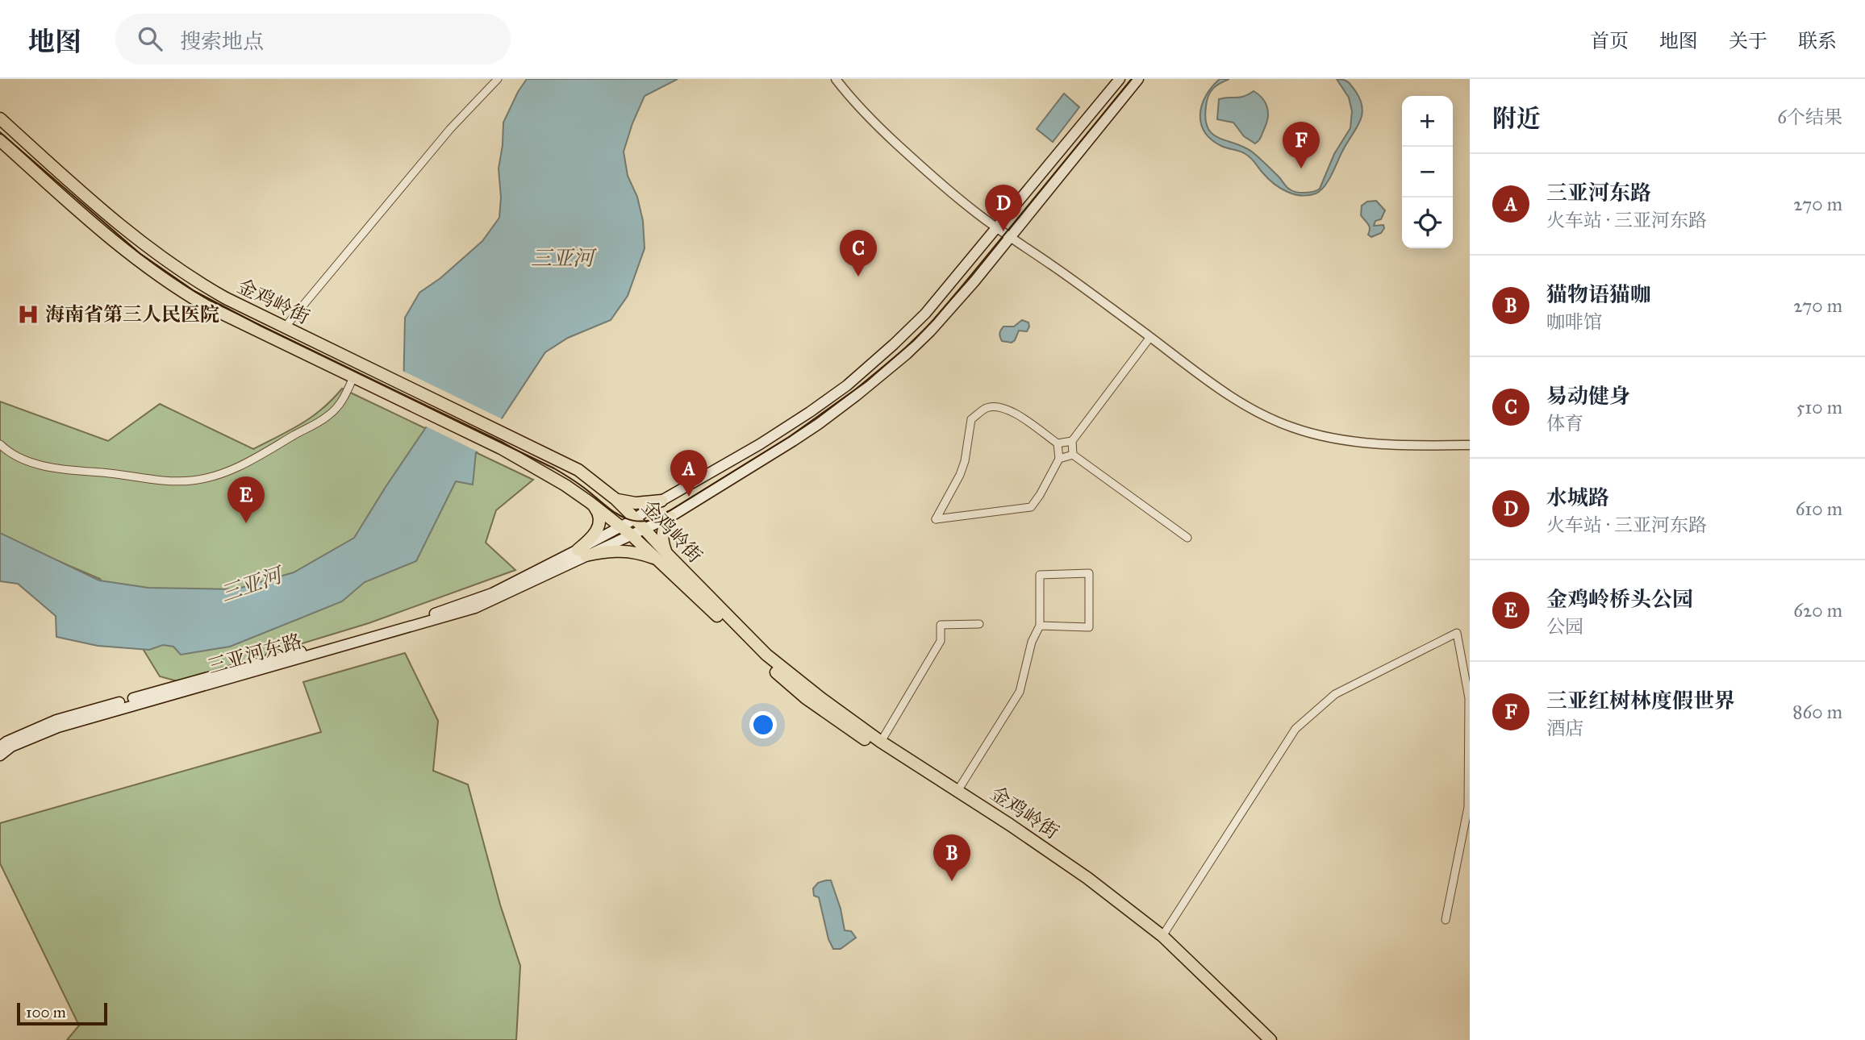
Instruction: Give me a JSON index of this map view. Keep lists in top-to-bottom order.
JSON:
{
  "streets": {
    "main road": ["金鸡岭街", "三亚河东路"]
  },
  "crossings": [
    ["金鸡岭街", "三亚河东路"]
  ],
  "water": ["三亚河"],
  "places": {
    "hospital": ["海南省第三人民医院"]
  },
  "scale_bar": "100 m",
  "page": {
    "header": "地图",
    "search": "搜索地点",
    "nav": [
      "首页",
      "地图",
      "关于",
      "联系"
    ],
    "heading": ["附近", "6个结果"],
    "map_buttons": ["+", "−"],
    "pins": [
      "F",
      "D",
      "C",
      "A",
      "E",
      "B"
    ],
    "list": [
      {
        "mark": "A",
        "name": "三亚河东路",
        "note": "火车站 · 三亚河东路",
        "value": "270 m"
      },
      {
        "mark": "B",
        "name": "猫物语猫咖",
        "note": "咖啡馆",
        "value": "270 m"
      },
      {
        "mark": "C",
        "name": "易动健身",
        "note": "体育",
        "value": "510 m"
      },
      {
        "mark": "D",
        "name": "水城路",
        "note": "火车站 · 三亚河东路",
        "value": "610 m"
      },
      {
        "mark": "E",
        "name": "金鸡岭桥头公园",
        "note": "公园",
        "value": "620 m"
      },
      {
        "mark": "F",
        "name": "三亚红树林度假世界",
        "note": "酒店",
        "value": "860 m"
      }
    ],
    "scale": "100 m"
  }
}
